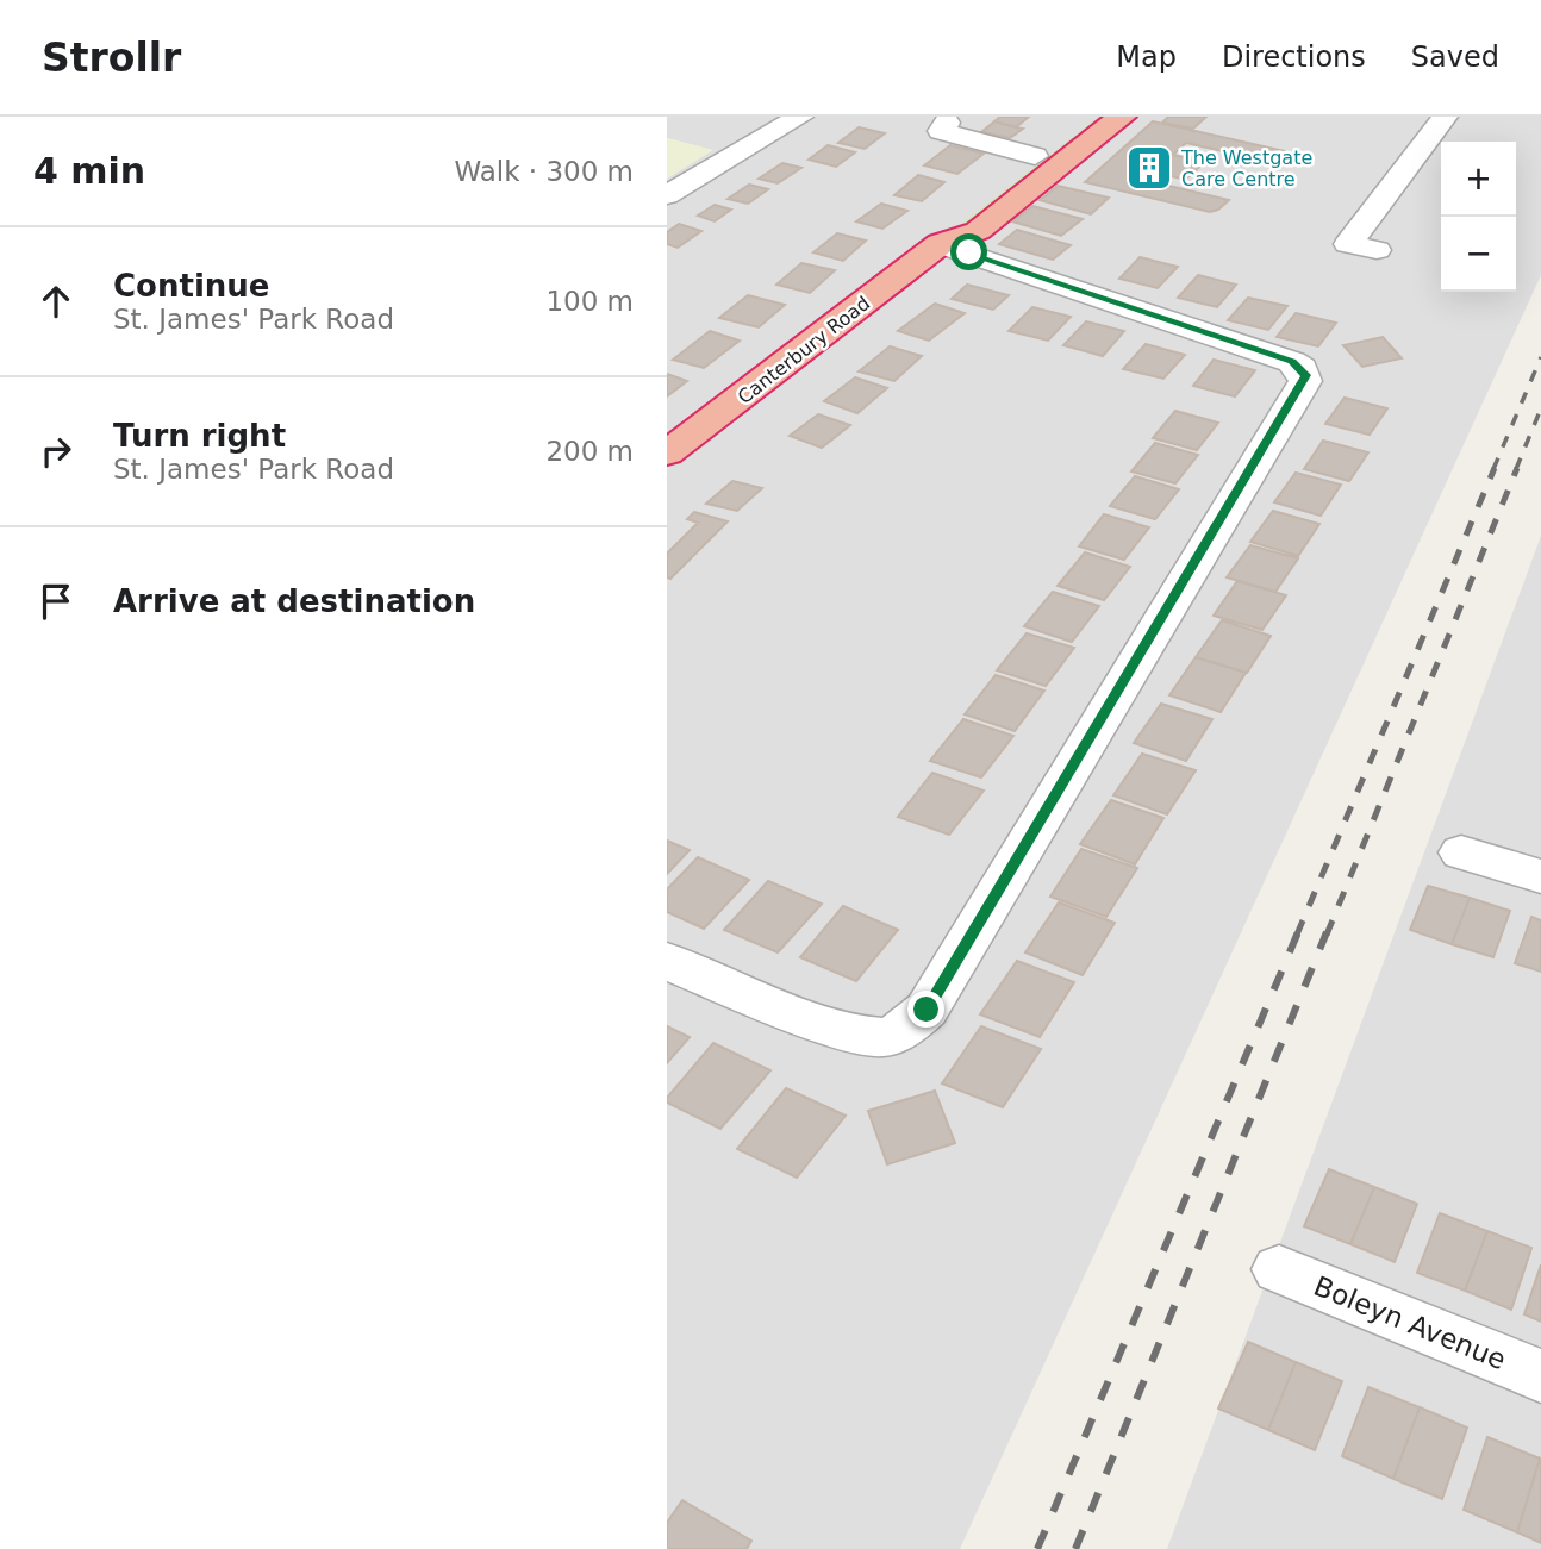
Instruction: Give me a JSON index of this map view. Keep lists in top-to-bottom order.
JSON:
{
  "streets": {
    "highway": ["Canterbury Road"],
    "street": ["Boleyn Avenue"]
  },
  "places": {
    "building": ["The Westgate Care Centre"]
  },
  "page": {
    "header": "Strollr",
    "nav": ["Map", "Directions", "Saved"],
    "heading": ["4 min", "Walk · 300 m"],
    "map_buttons": ["+", "−"],
    "list": [
      ["Continue", "St. James' Park Road", "100 m"],
      ["Turn right", "St. James' Park Road", "200 m"],
      "Arrive at destination"
    ]
  }
}
